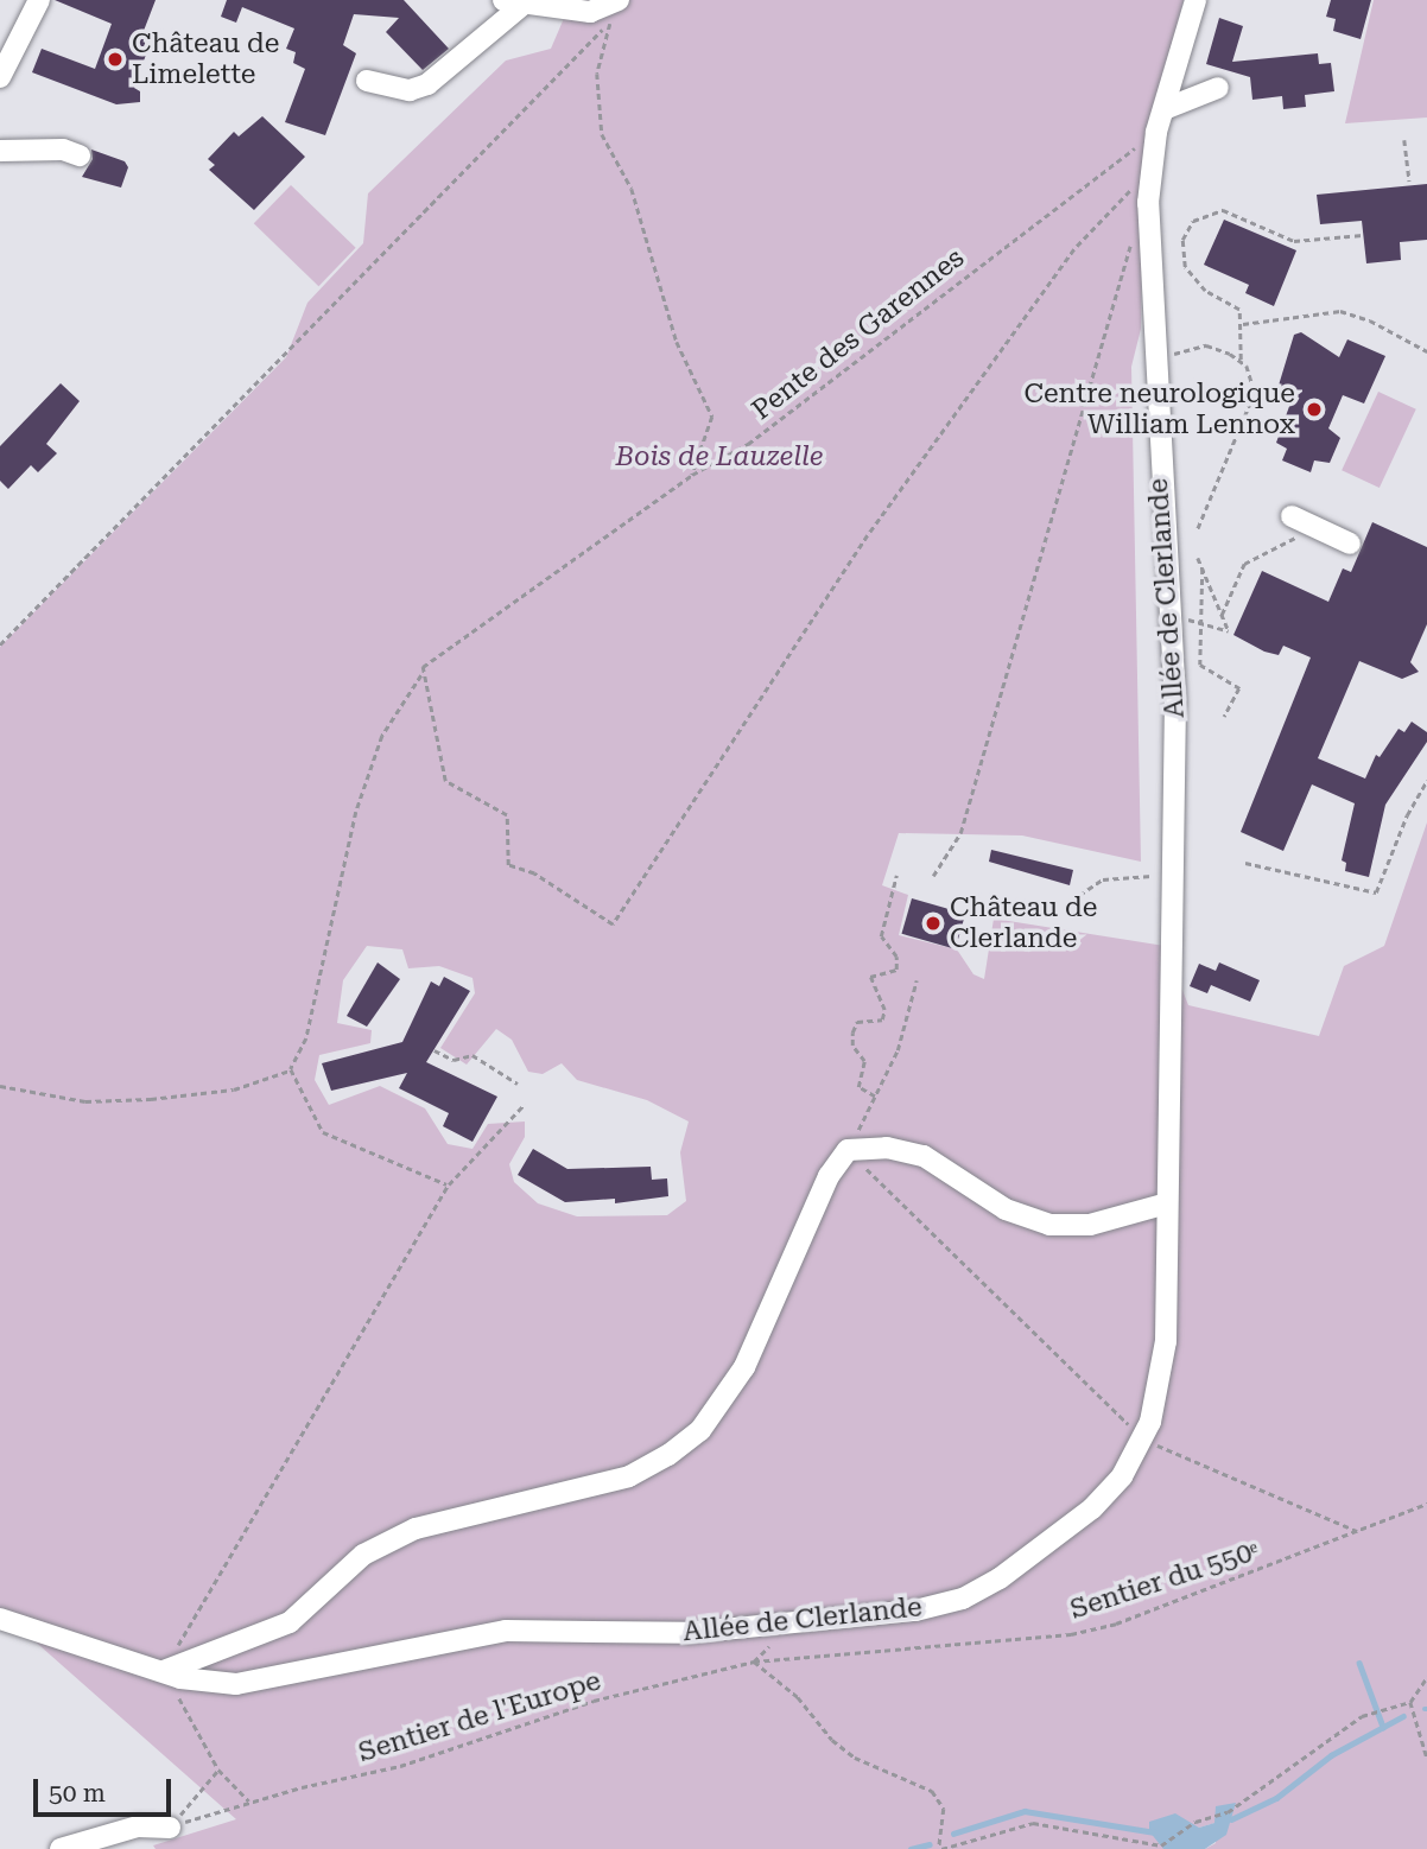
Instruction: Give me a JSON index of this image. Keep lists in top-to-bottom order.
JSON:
{
  "streets": {
    "street": ["Allée de Clerlande"],
    "path": ["Pente des Garennes", "Sentier du 550ᵉ", "Sentier de l'Europe"]
  },
  "crossings": [
    ["Pente des Garennes", "Allée de Clerlande"],
    ["Sentier du 550ᵉ", "Sentier de l'Europe"]
  ],
  "parks": ["Bois de Lauzelle"],
  "places": ["Château de Limelette", "Centre neurologique William Lennox", "Château de Clerlande"],
  "scale_bar": "50 m"
}
